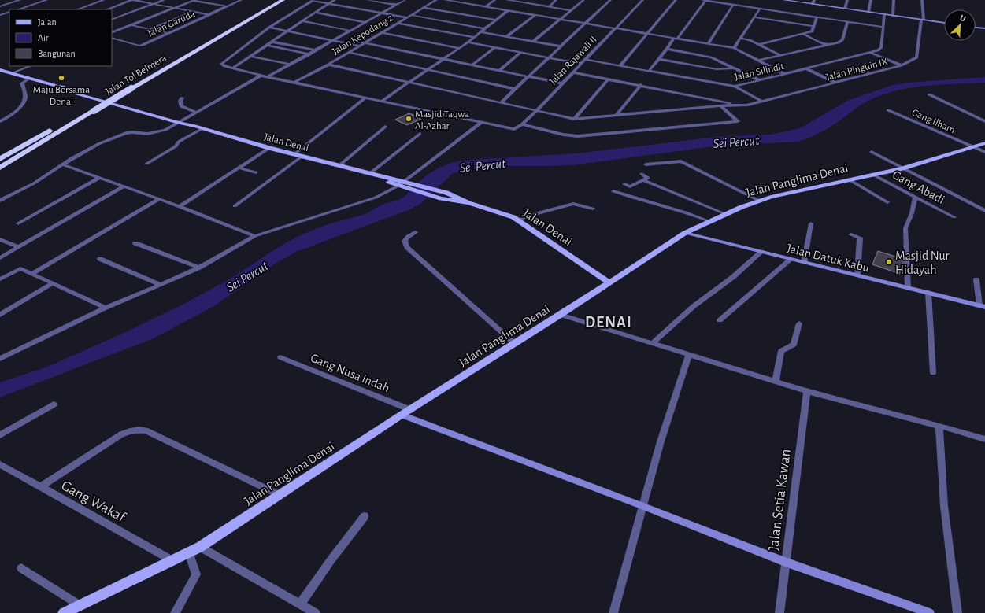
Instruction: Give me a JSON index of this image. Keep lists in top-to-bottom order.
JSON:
{
  "streets": {
    "highway": ["Jalan Tol Belmera"],
    "main road": ["Jalan Denai", "Jalan Panglima Denai"],
    "street": [
      "Jalan Garuda",
      "Jalan Kepodang 2",
      "Jalan Rajawali II",
      "Jalan Pinguin IX",
      "Jalan Silindit",
      "Gang Ilham",
      "Gang Abadi",
      "Jalan Datuk Kabu",
      "Gang Nusa Indah",
      "Jalan Setia Kawan",
      "Gang Wakaf"
    ]
  },
  "crossings": [
    ["Jalan Rajawali II", "Jalan Silindit"],
    ["Gang Ilham", "Jalan Panglima Denai"],
    ["Jalan Denai", "Jalan Panglima Denai"],
    ["Jalan Panglima Denai", "Gang Abadi"],
    ["Jalan Panglima Denai", "Jalan Datuk Kabu"],
    ["Jalan Panglima Denai", "Gang Nusa Indah"],
    ["Jalan Panglima Denai", "Gang Wakaf"]
  ],
  "districts": ["DENAI"],
  "water": ["Sei Percut"],
  "places": ["Maju Bersama Denai", "Masjid Taqwa Al-Azhar", "Masjid Nur Hidayah"],
  "legend": ["Jalan", "Air", "Bangunan"],
  "north": "top right"
}
